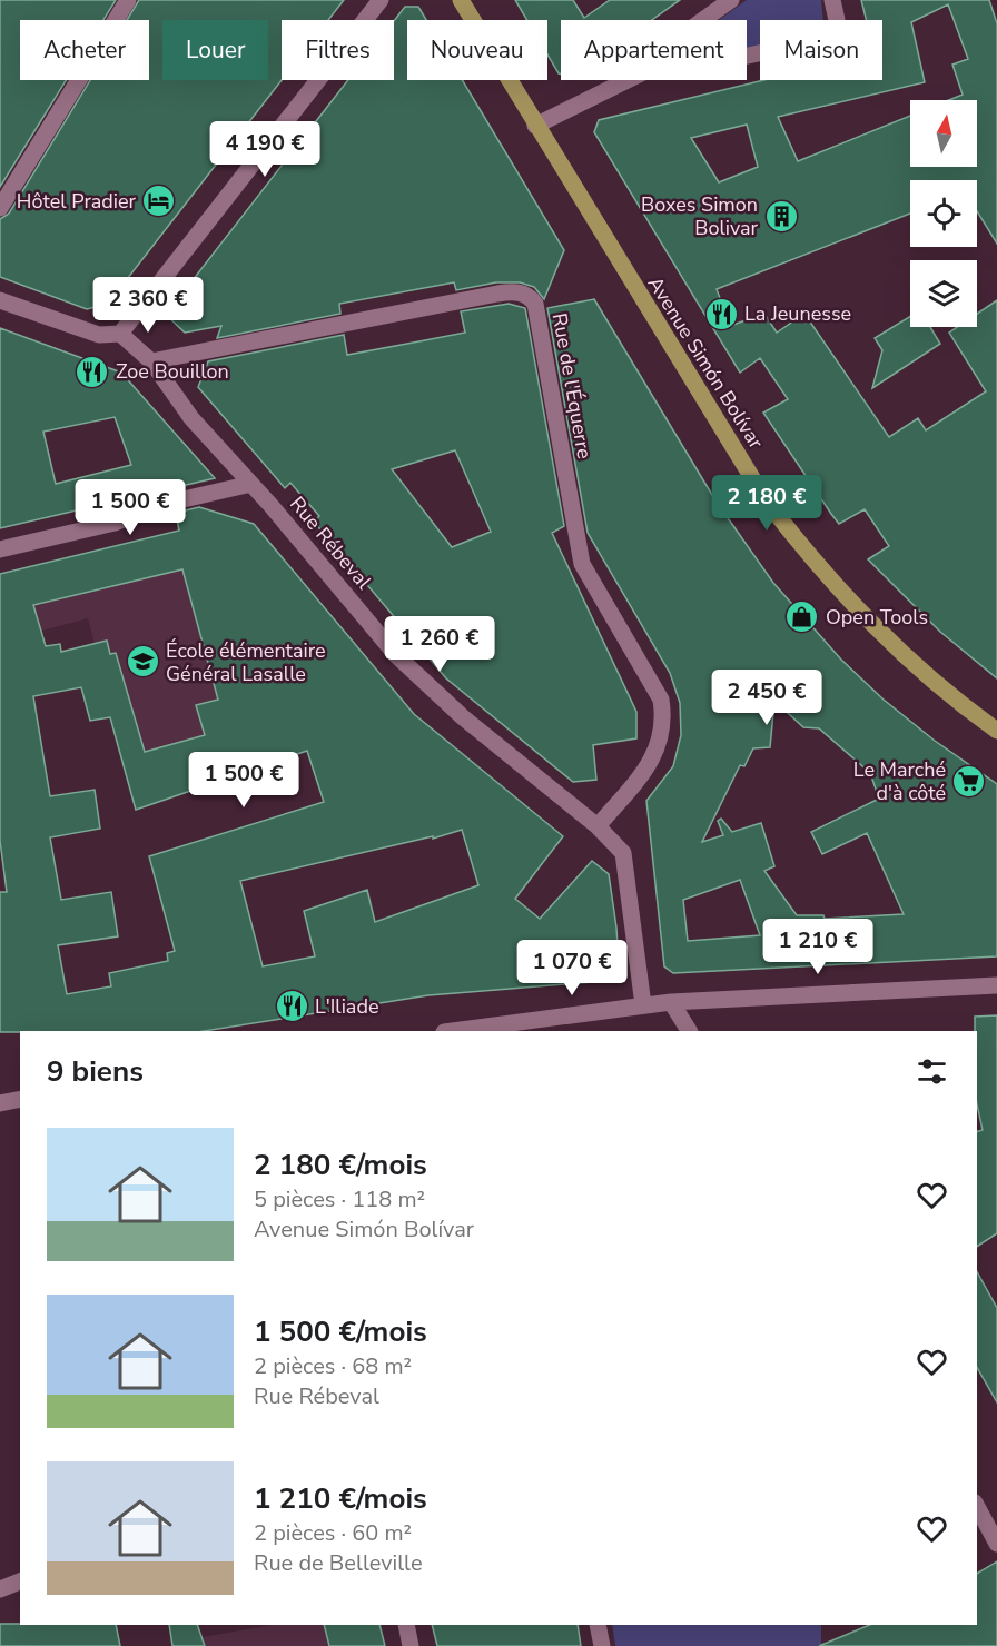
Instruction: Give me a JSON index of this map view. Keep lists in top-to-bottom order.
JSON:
{
  "streets": {
    "main road": ["Avenue Simón Bolívar"],
    "street": ["Rue de l'Équerre", "Rue Rébeval"]
  },
  "crossings": [
    ["Rue de l'Équerre", "Rue Rébeval"]
  ],
  "places": {
    "hotel": ["Hôtel Pradier"],
    "building": ["Boxes Simon Bolivar"],
    "restaurant": ["La Jeunesse", "Zoe Bouillon", "L'Iliade"],
    "shop": ["Open Tools"],
    "school or university": ["École élémentaire Général Lasalle"],
    "supermarket": ["Le Marché d'à côté"]
  },
  "north": "top",
  "page": {
    "chip": [
      "Acheter",
      "Louer",
      "Filtres",
      "Nouveau",
      "Appartement",
      "Maison"
    ],
    "price": [
      "4 190 €",
      "2 360 €",
      "2 180 €",
      "1 500 €",
      "1 260 €",
      "2 450 €",
      "1 500 €",
      "1 210 €",
      "1 070 €"
    ],
    "heading": "9 biens",
    "list": [
      {
        "name": "2 180 €/mois",
        "note": "5 pièces · 118 m² · Avenue Simón Bolívar"
      },
      {
        "name": "1 500 €/mois",
        "note": "2 pièces · 68 m² · Rue Rébeval"
      },
      {
        "name": "1 210 €/mois",
        "note": "2 pièces · 60 m² · Rue de Belleville"
      }
    ]
  }
}
